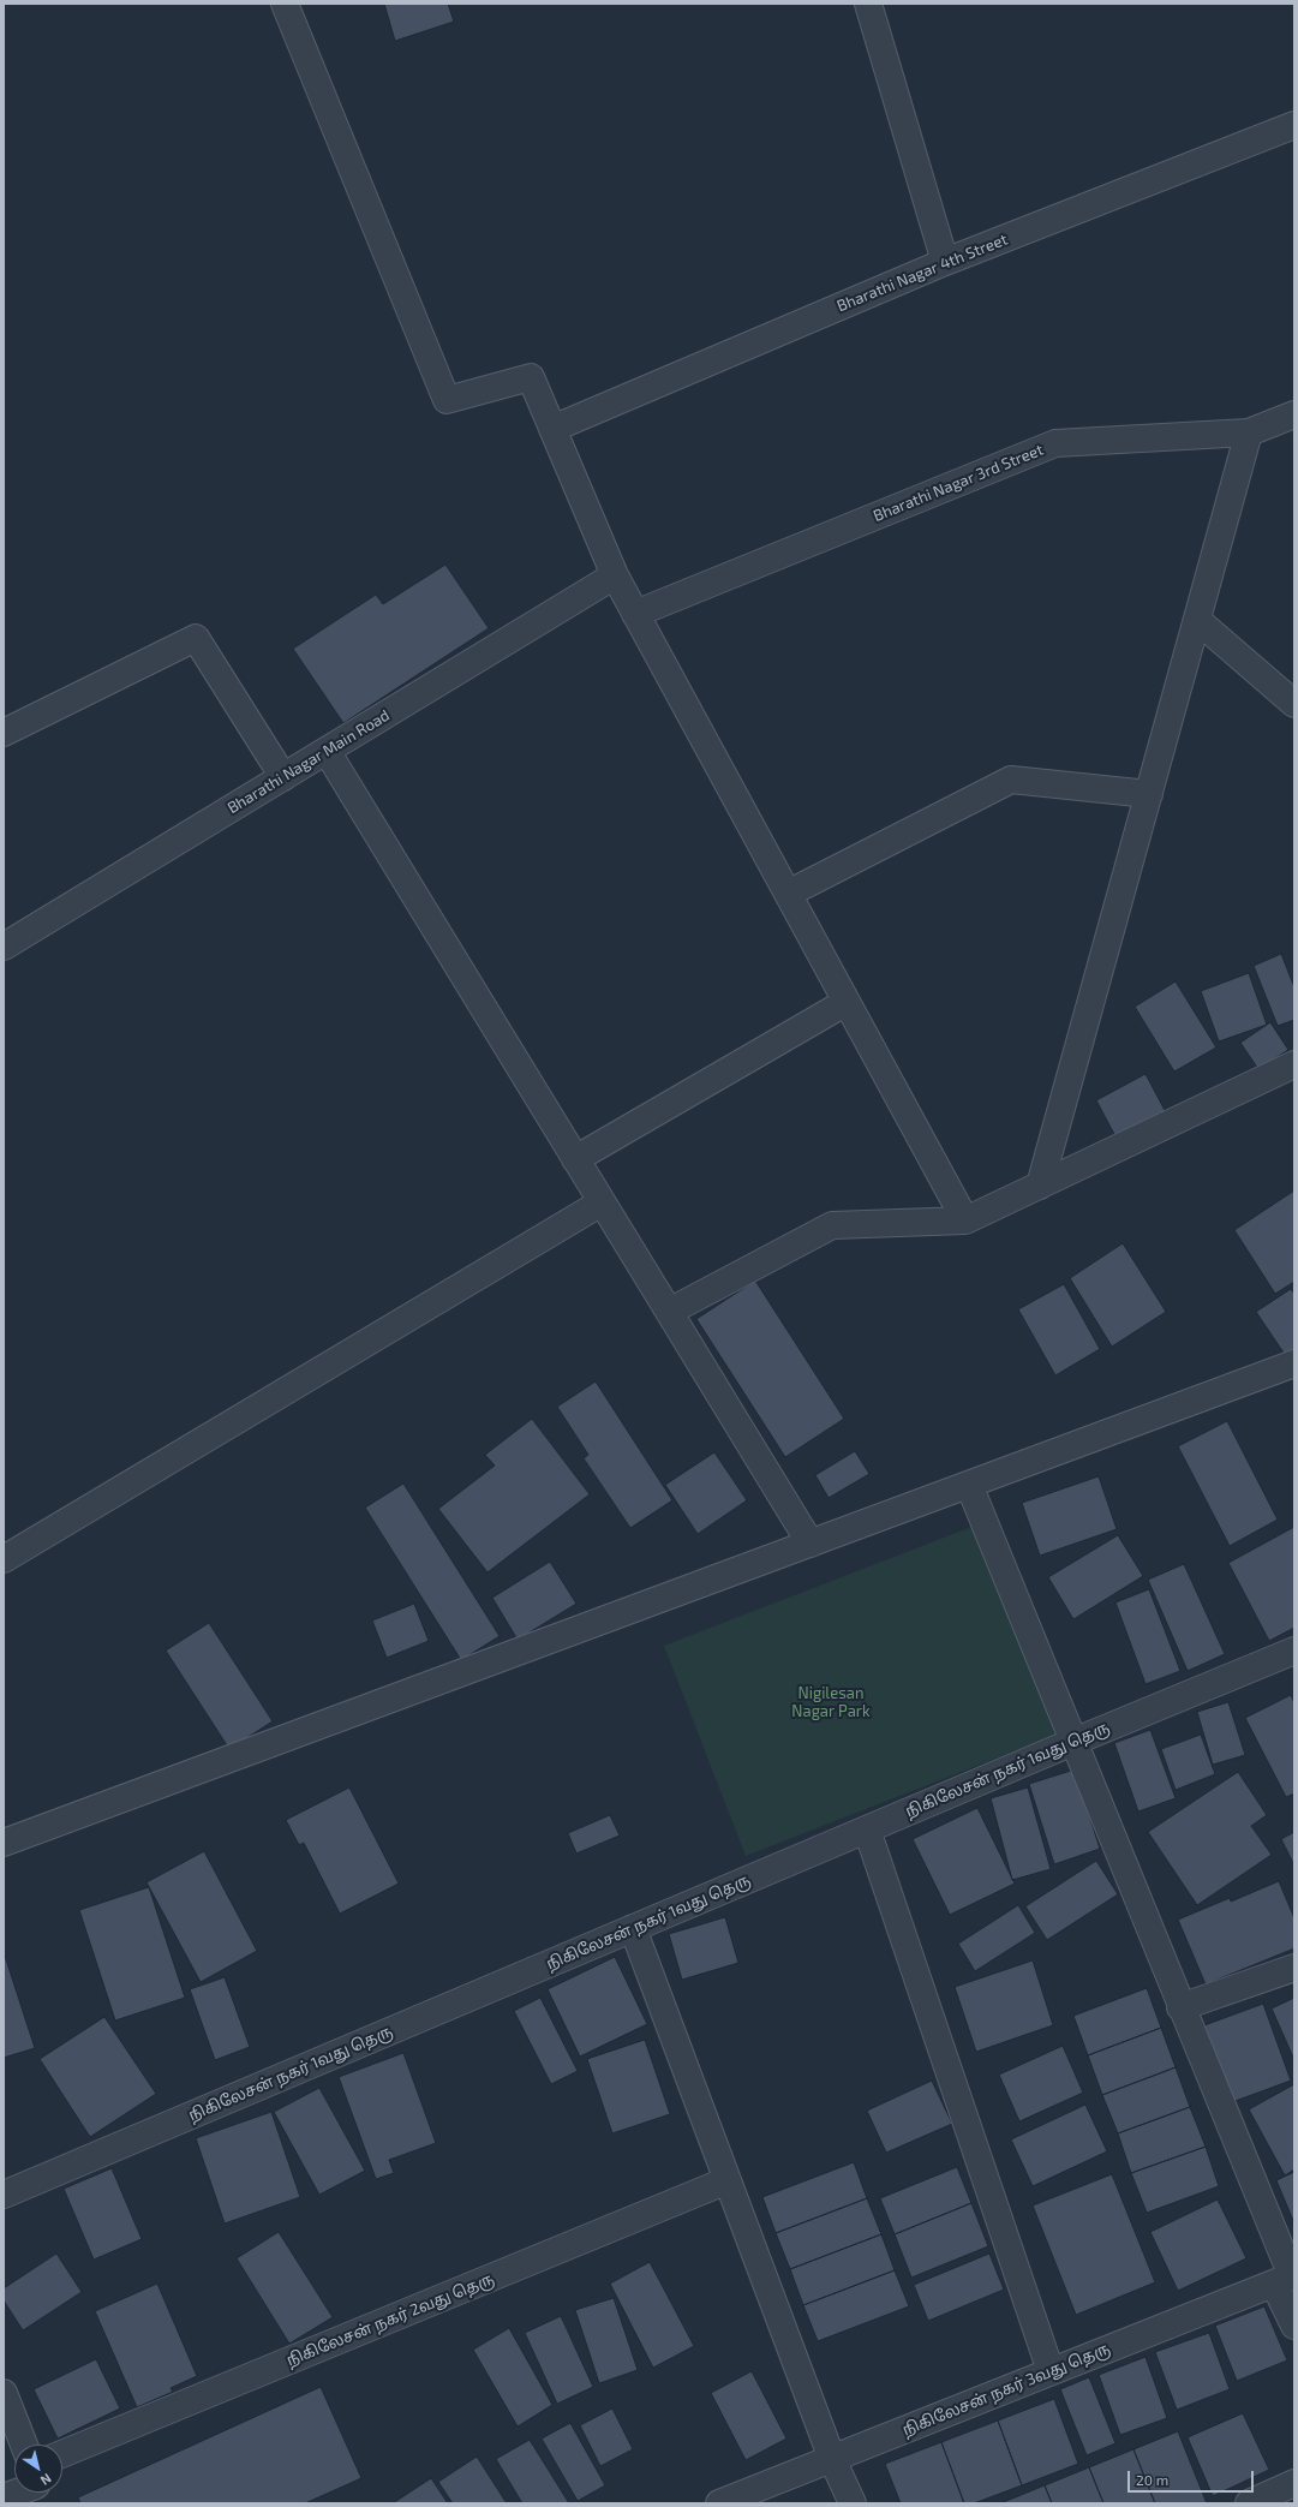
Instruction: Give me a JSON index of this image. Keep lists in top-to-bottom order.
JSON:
{
  "streets": {
    "street": [
      "Bharathi Nagar 4th Street",
      "Bharathi Nagar 3rd Street",
      "Bharathi Nagar Main Road",
      "நிகிலேசன் நகர் 1வது தெரு",
      "நிகிலேசன் நகர் 2வது தெரு",
      "நிகிலேசன் நகர் 3வது தெரு"
    ]
  },
  "parks": ["Nigilesan Nagar Park"],
  "scale_bar": "20 m",
  "north": "bottom right"
}
